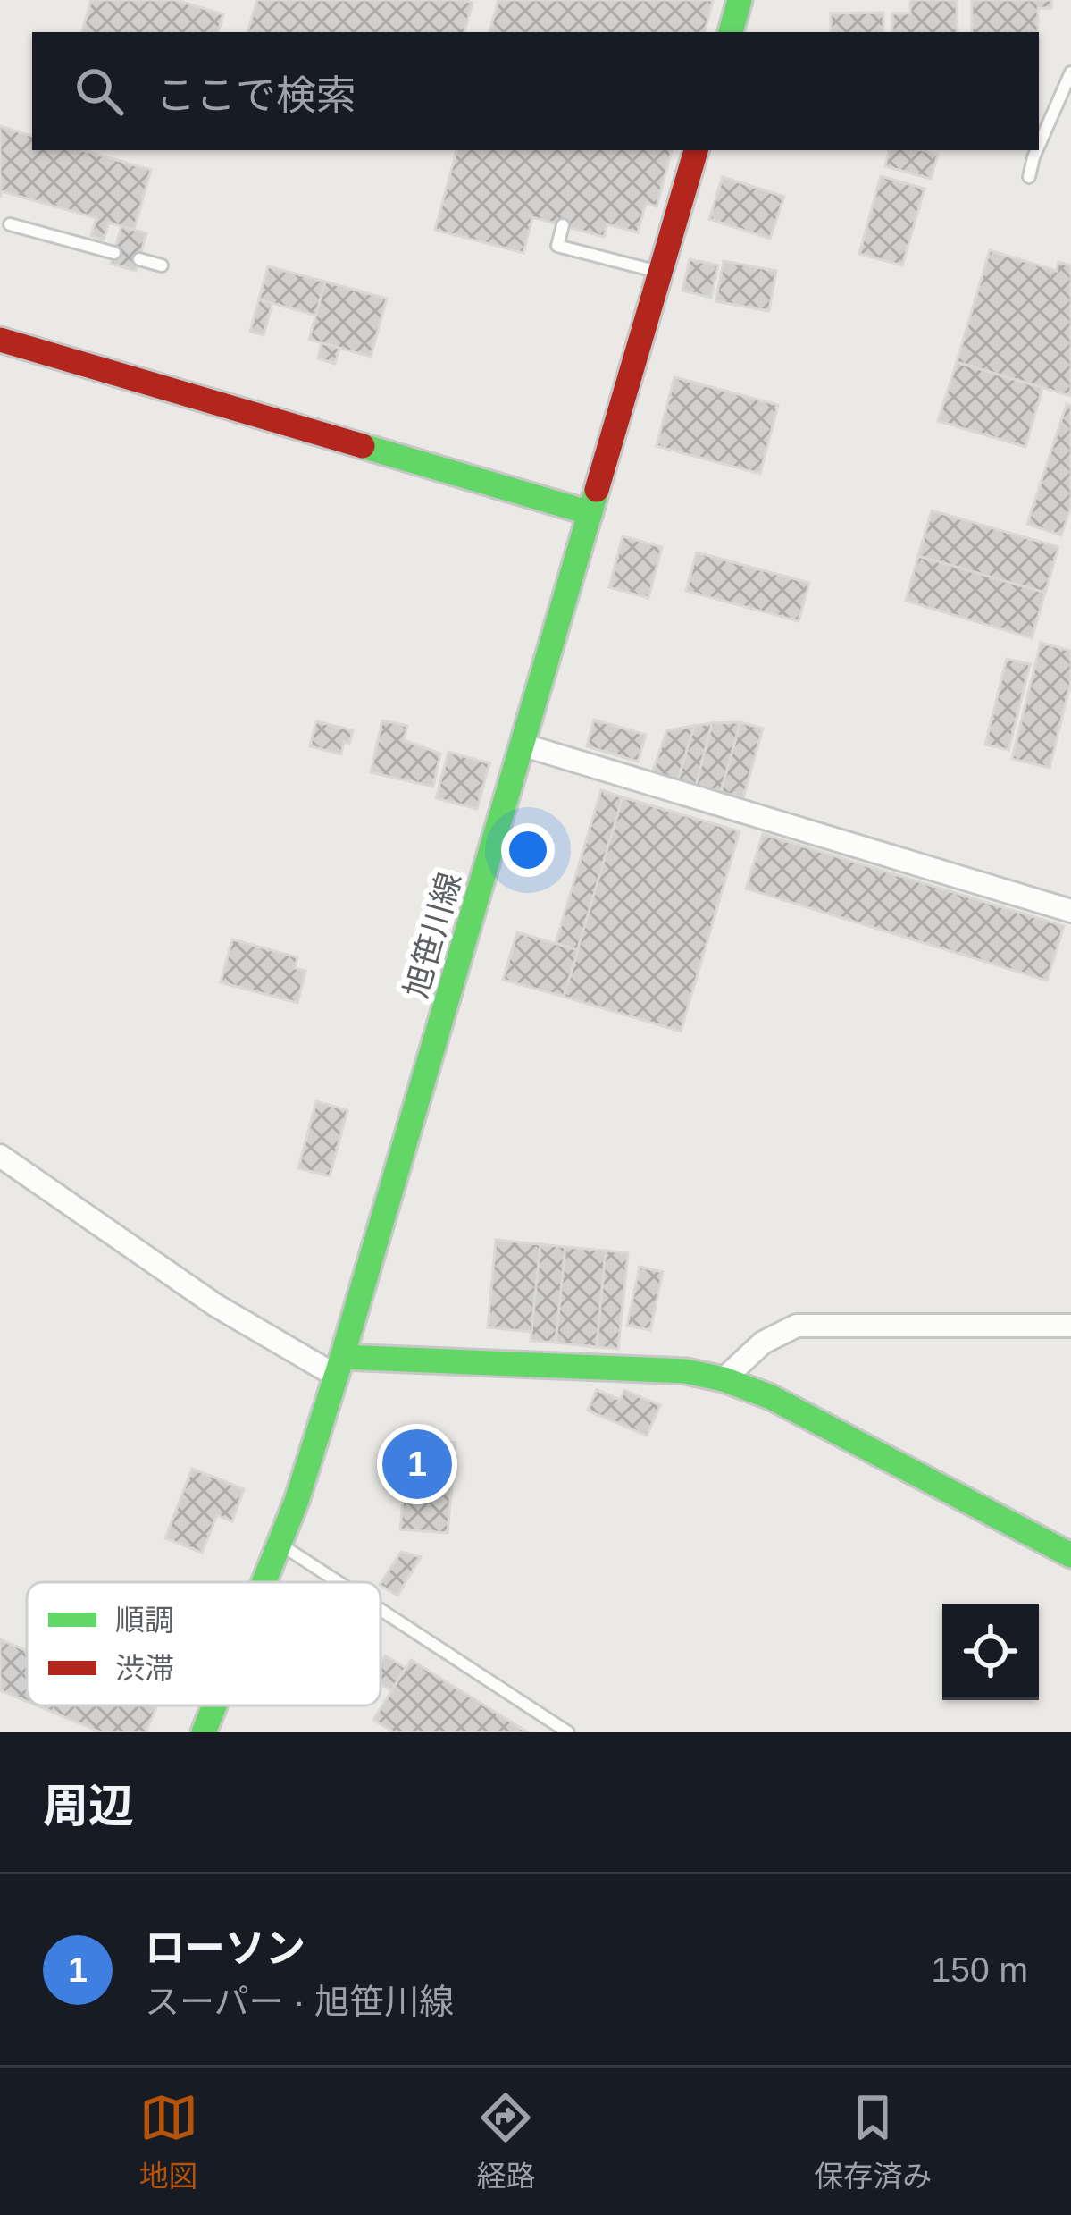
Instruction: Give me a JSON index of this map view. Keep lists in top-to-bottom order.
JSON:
{
  "streets": {
    "main road": ["旭笹川線"]
  },
  "legend": ["順調", "渋滞"],
  "page": {
    "search": "ここで検索",
    "pins": "1",
    "heading": "周辺",
    "list": [
      {
        "mark": "1",
        "name": "ローソン",
        "note": "スーパー · 旭笹川線",
        "value": "150 m"
      }
    ],
    "nav": ["地図", "経路", "保存済み"]
  }
}
